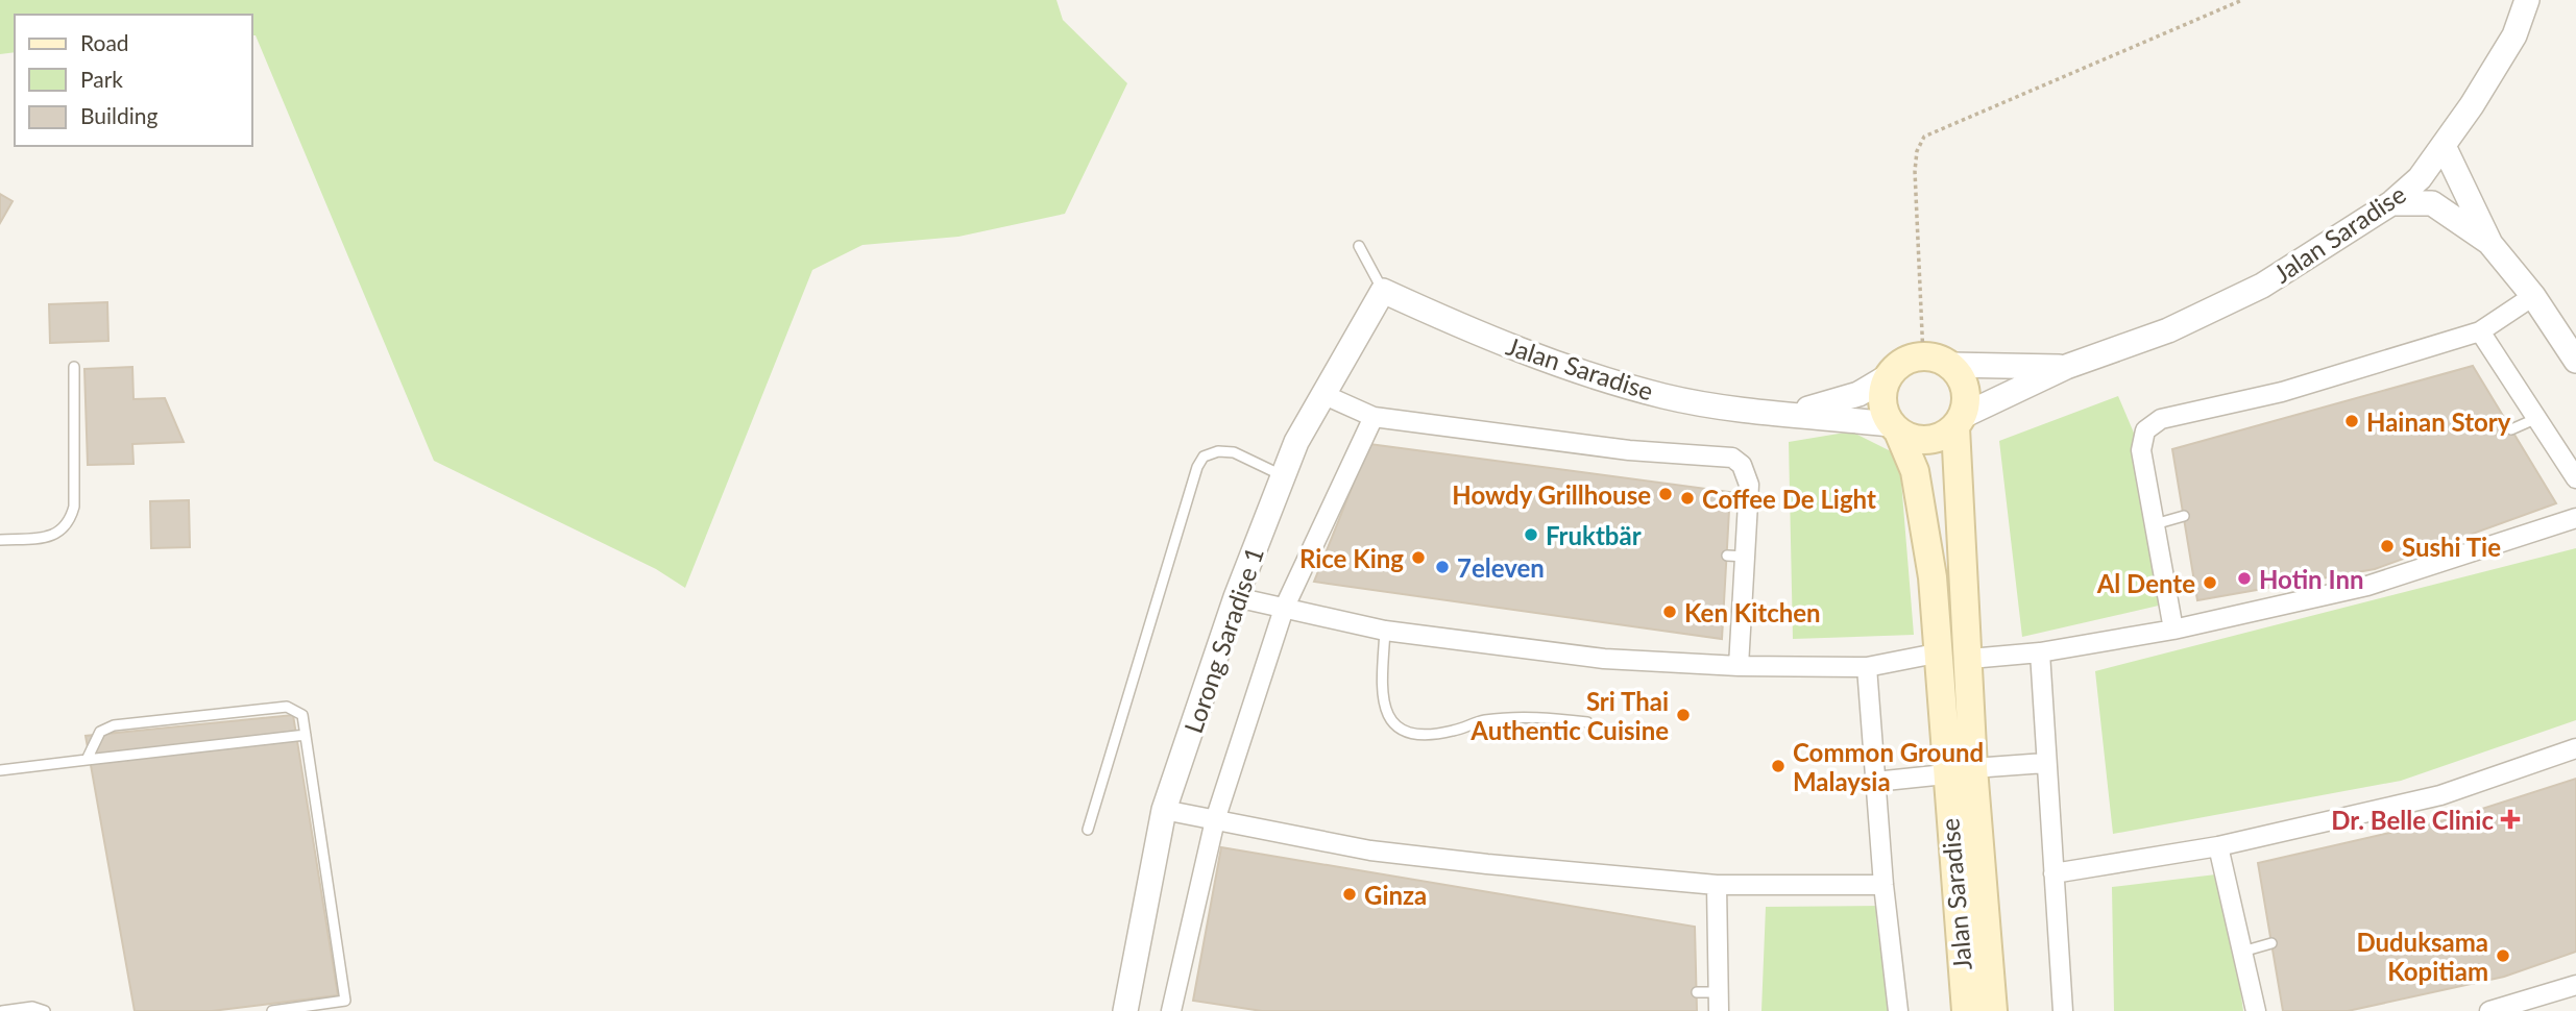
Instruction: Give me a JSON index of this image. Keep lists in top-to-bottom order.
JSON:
{
  "streets": {
    "main road": ["Jalan Saradise"],
    "street": ["Lorong Saradise 1"]
  },
  "crossings": [
    ["Jalan Saradise", "Lorong Saradise 1"]
  ],
  "places": {
    "other": [
      "Hainan Story",
      "Howdy Grillhouse",
      "Coffee De Light",
      "Fruktbär",
      "Sushi Tie",
      "Rice King",
      "7eleven",
      "Hotin Inn",
      "Al Dente",
      "Ken Kitchen",
      "Sri Thai Authentic Cuisine",
      "Common Ground Malaysia",
      "Ginza",
      "Duduksama Kopitiam"
    ],
    "health": ["Dr. Belle Clinic"]
  },
  "legend": ["Road", "Park", "Building"]
}
